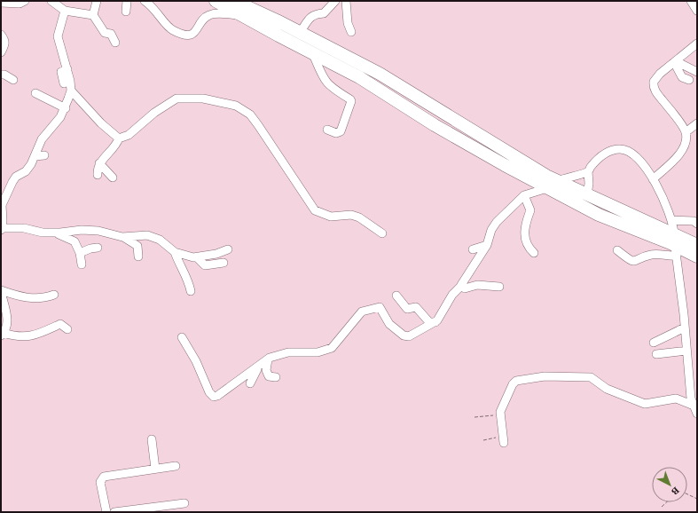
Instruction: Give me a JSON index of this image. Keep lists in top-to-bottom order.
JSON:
{
  "north": "bottom right"
}
